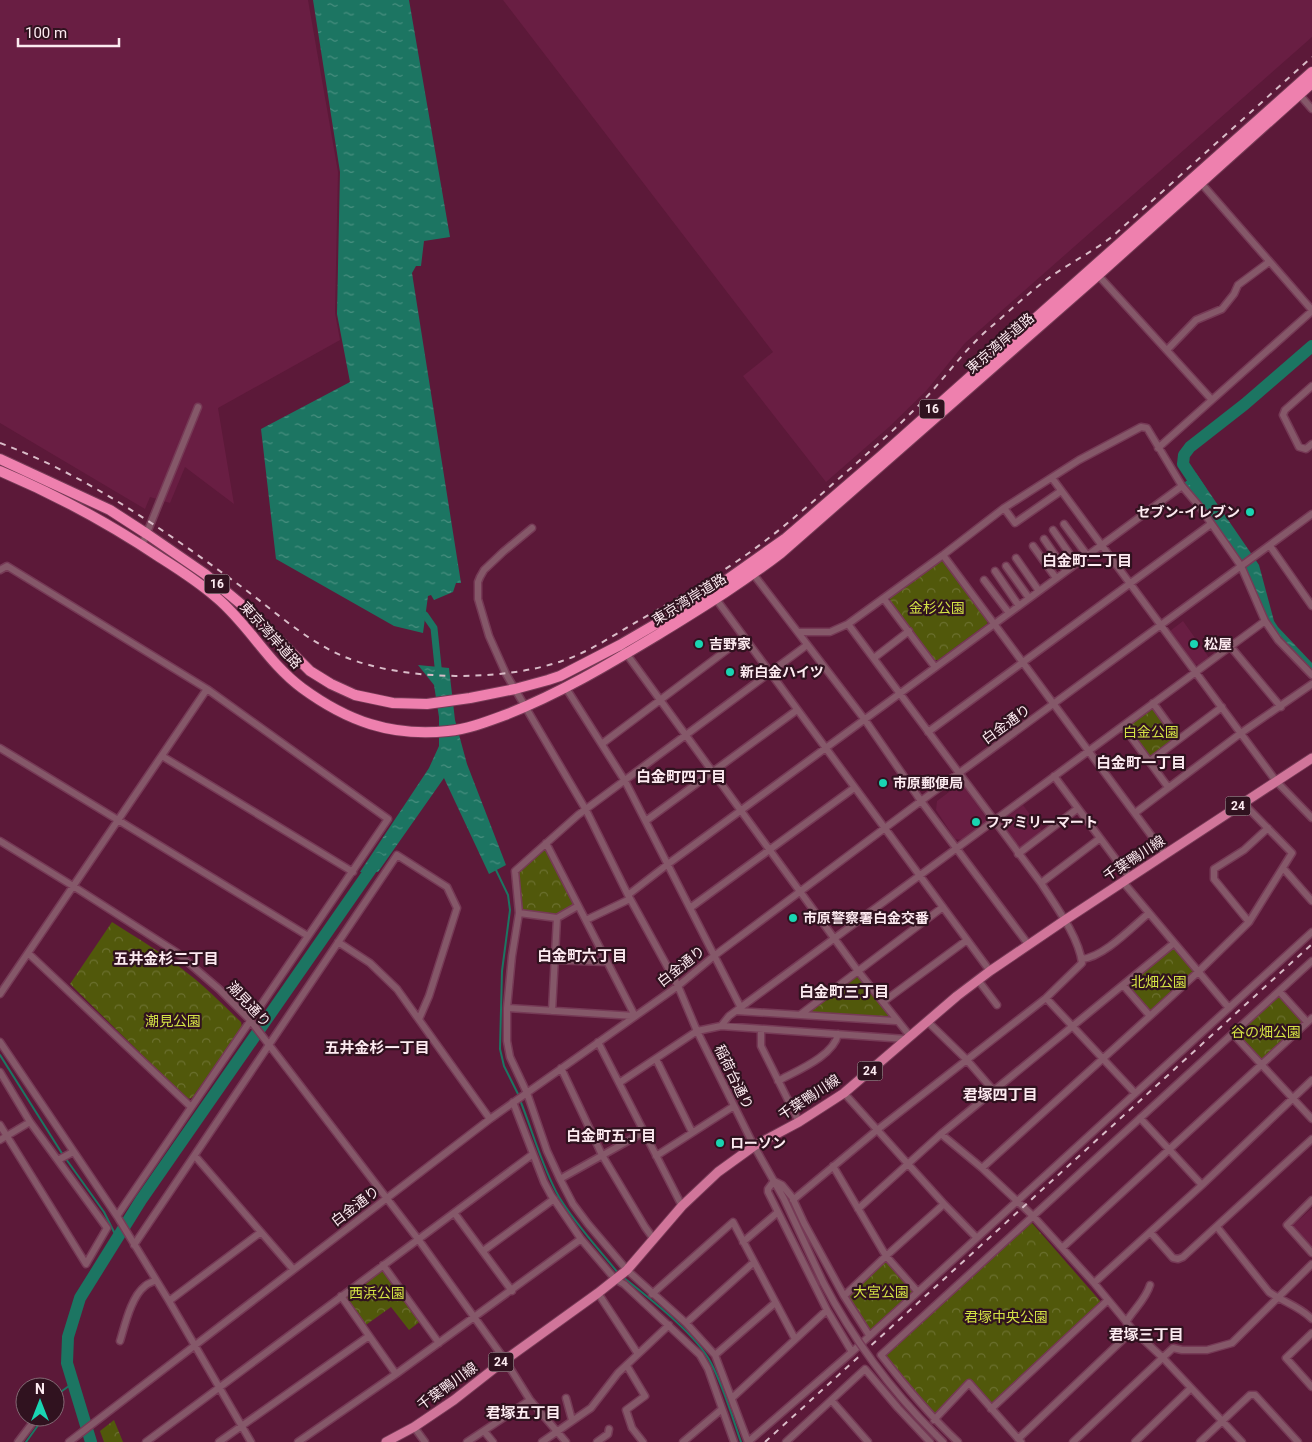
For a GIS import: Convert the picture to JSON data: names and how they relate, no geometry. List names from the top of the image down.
{
  "streets": {
    "highway": ["東京湾岸道路", "16"],
    "main road": ["24", "千葉鴨川線"],
    "street": ["白金通り", "潮見通り", "稲荷台通り"]
  },
  "crossings": [
    ["東京湾岸道路", "稲荷台通り"],
    ["白金通り", "潮見通り"],
    ["白金通り", "稲荷台通り"],
    ["千葉鴨川線", "潮見通り"],
    ["千葉鴨川線", "稲荷台通り"]
  ],
  "districts": [
    "白金町二丁目",
    "白金町一丁目",
    "白金町四丁目",
    "白金町六丁目",
    "五井金杉二丁目",
    "白金町三丁目",
    "五井金杉一丁目",
    "君塚四丁目",
    "白金町五丁目",
    "君塚三丁目",
    "君塚五丁目"
  ],
  "parks": [
    "金杉公園",
    "白金公園",
    "北畑公園",
    "潮見公園",
    "谷の畑公園",
    "大宮公園",
    "西浜公園",
    "君塚中央公園"
  ],
  "places": [
    "セブン-イレブン",
    "吉野家",
    "松屋",
    "新白金ハイツ",
    "市原郵便局",
    "ファミリーマート",
    "市原警察署白金交番",
    "ローソン"
  ],
  "scale_bar": "100 m",
  "north": "top"
}
